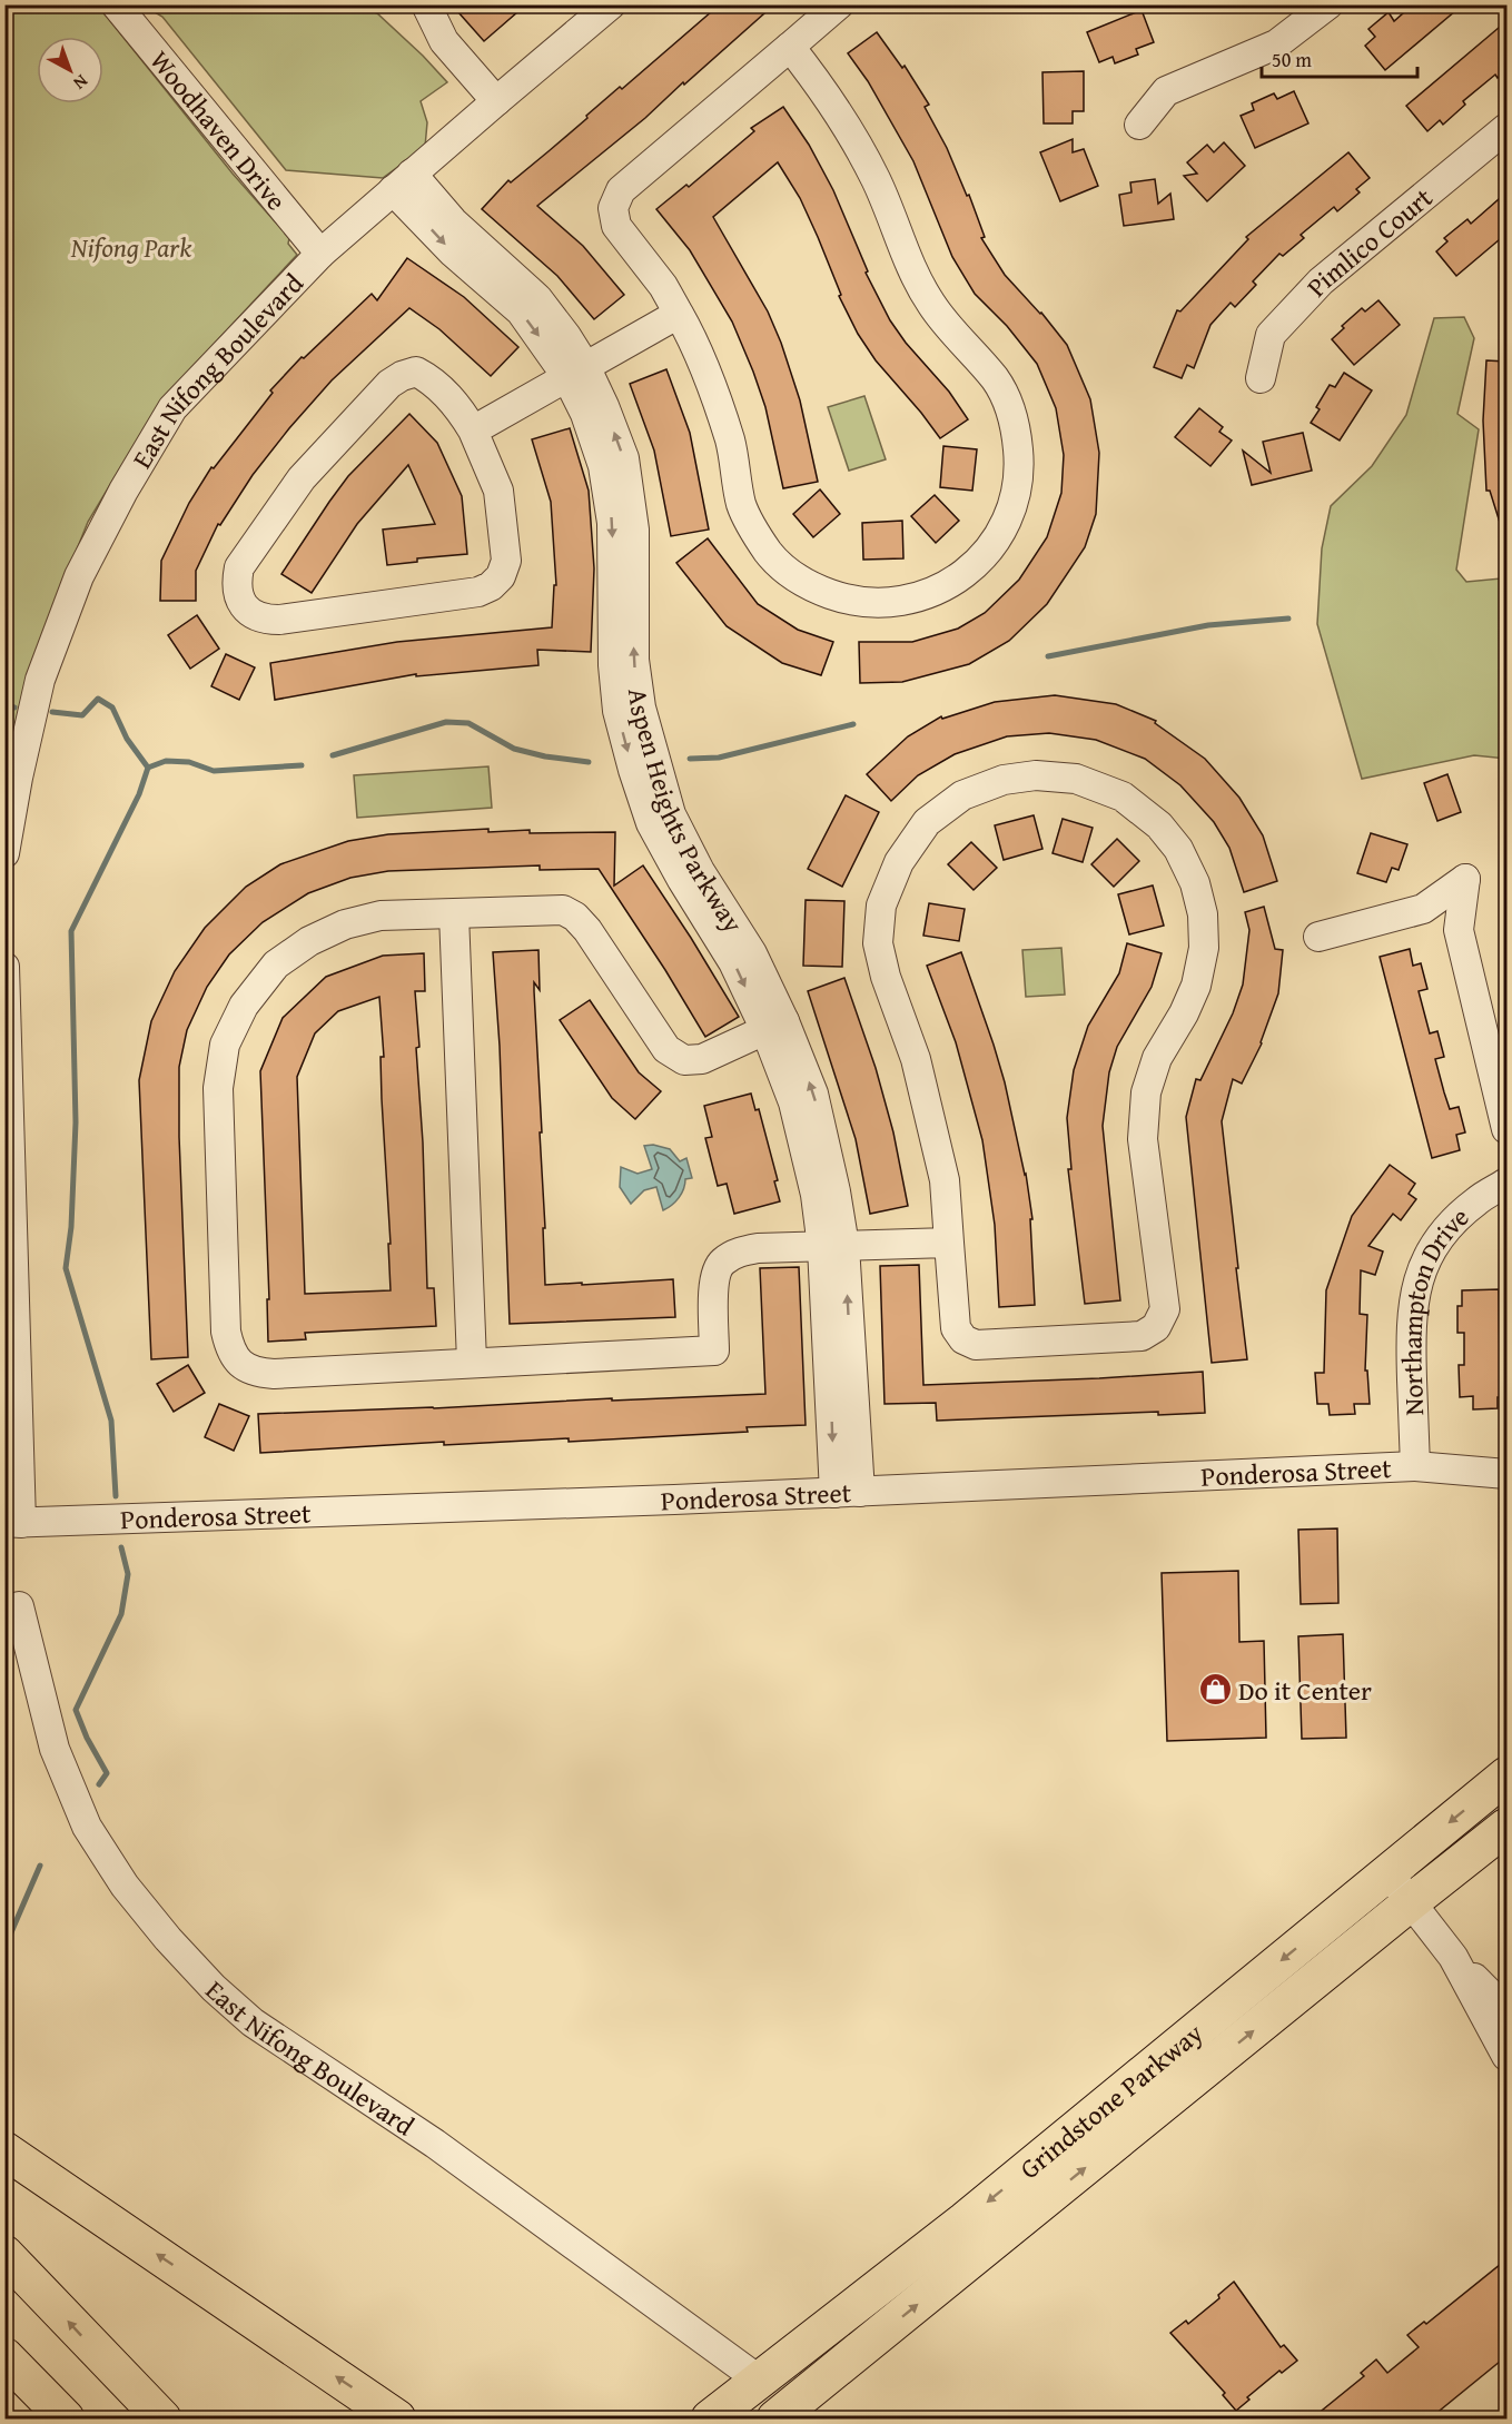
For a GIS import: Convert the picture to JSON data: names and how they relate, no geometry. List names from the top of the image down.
{
  "streets": {
    "main road": ["Grindstone Parkway"],
    "street": [
      "Woodhaven Drive",
      "Pimlico Court",
      "East Nifong Boulevard",
      "Aspen Heights Parkway",
      "Northampton Drive",
      "Ponderosa Street"
    ]
  },
  "crossings": [
    ["Woodhaven Drive", "East Nifong Boulevard"],
    ["East Nifong Boulevard", "Aspen Heights Parkway"],
    ["East Nifong Boulevard", "Grindstone Parkway"],
    ["Aspen Heights Parkway", "Ponderosa Street"],
    ["Northampton Drive", "Ponderosa Street"]
  ],
  "parks": ["Nifong Park"],
  "places": {
    "shop": ["Do it Center"]
  },
  "scale_bar": "50 m",
  "north": "bottom right"
}
